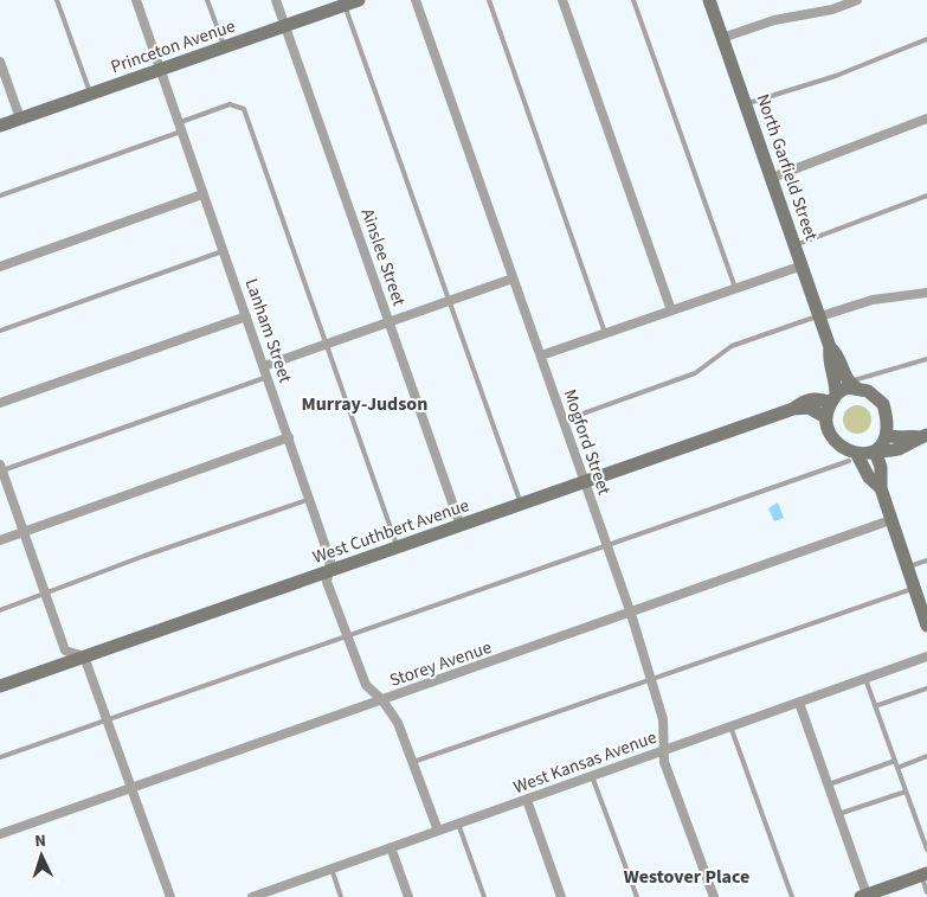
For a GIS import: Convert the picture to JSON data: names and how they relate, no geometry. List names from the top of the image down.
{
  "streets": {
    "street": [
      "Princeton Avenue",
      "North Garfield Street",
      "Ainslee Street",
      "Lanham Street",
      "Mogford Street",
      "West Cuthbert Avenue",
      "Storey Avenue",
      "West Kansas Avenue"
    ]
  },
  "crossings": [
    ["Princeton Avenue", "Ainslee Street"],
    ["Princeton Avenue", "Lanham Street"],
    ["Ainslee Street", "West Cuthbert Avenue"],
    ["Lanham Street", "West Cuthbert Avenue"],
    ["Lanham Street", "Storey Avenue"],
    ["Lanham Street", "West Kansas Avenue"],
    ["Mogford Street", "West Cuthbert Avenue"],
    ["Mogford Street", "Storey Avenue"],
    ["Mogford Street", "West Kansas Avenue"]
  ],
  "districts": ["Murray-Judson", "Westover Place"],
  "north": "top"
}
